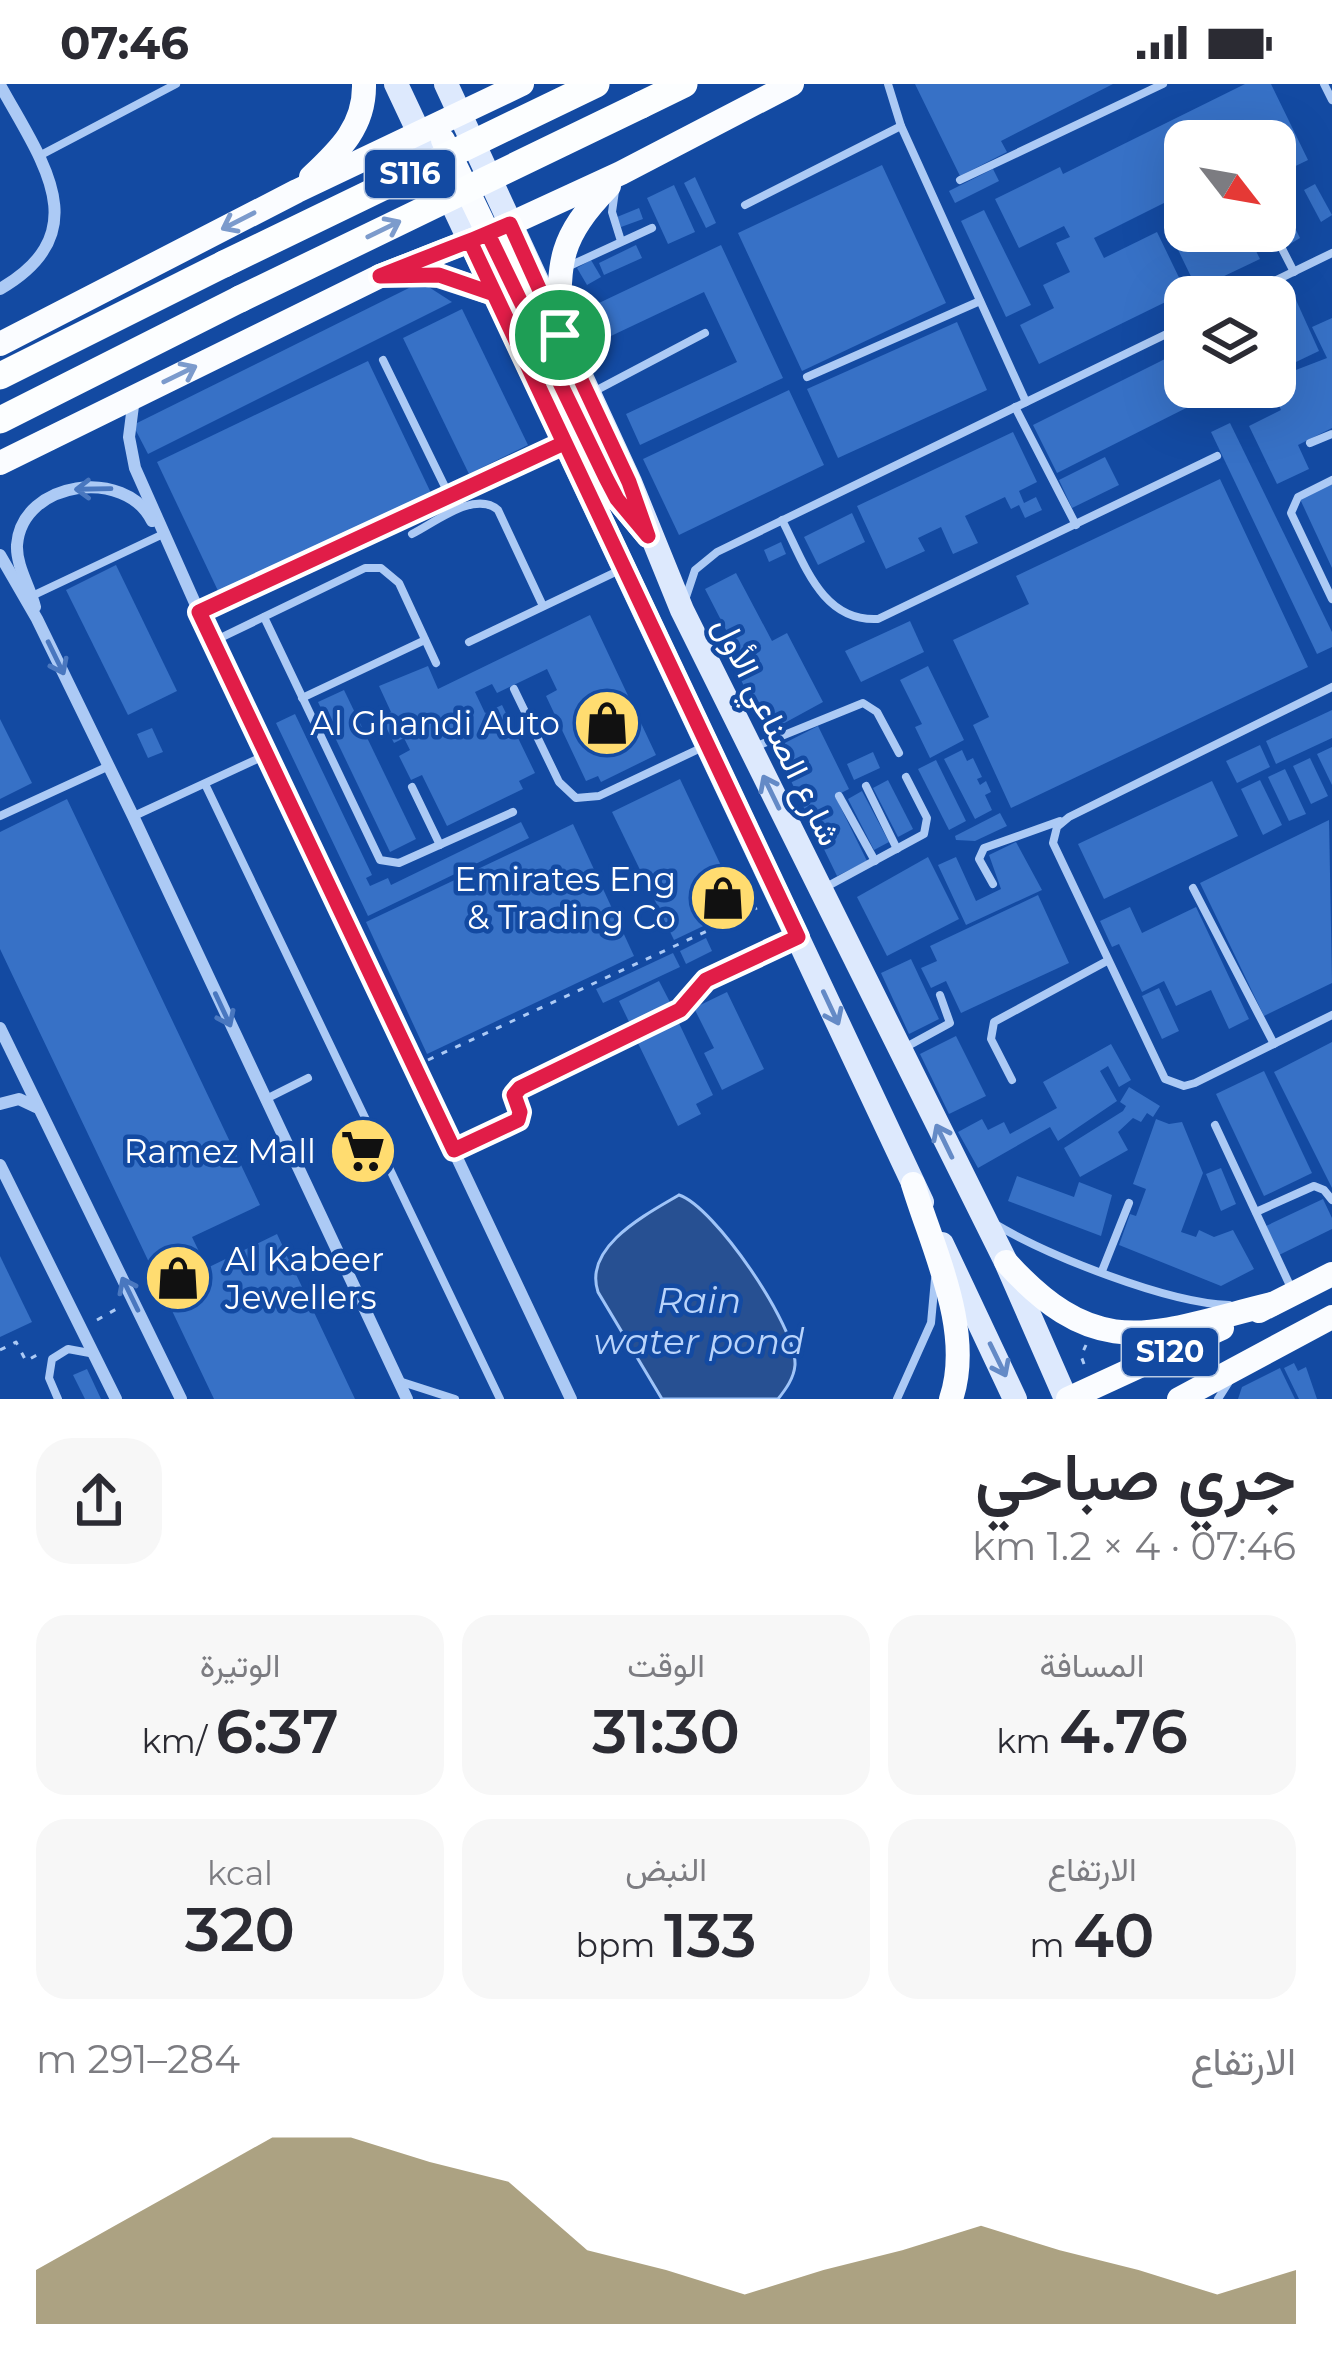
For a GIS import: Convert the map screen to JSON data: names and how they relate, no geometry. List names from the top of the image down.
{
  "streets": {
    "highway": ["S116"],
    "main road": ["شارع الصناعي الأول", "S120"]
  },
  "crossings": [
    ["شارع الصناعي الأول", "S120"]
  ],
  "water": ["Rain water pond"],
  "places": {
    "shop": ["Al Ghandi Auto", "Emirates Eng & Trading Co", "Al Kabeer Jewellers"],
    "supermarket": ["Ramez Mall"]
  },
  "north": "bottom right",
  "page": {
    "status": "07:46",
    "heading": ["جري صباحي", "07:46 · 4 × 1.2 km"],
    "stats": [
      ["المسافة", "4.76 km"],
      ["الوقت", "31:30"],
      ["الوتيرة", "6:37 /km"],
      ["الارتفاع", "40 m"],
      ["النبض", "133 bpm"],
      ["kcal", "320"]
    ],
    "chart": ["الارتفاع", "284–291 m"]
  }
}
